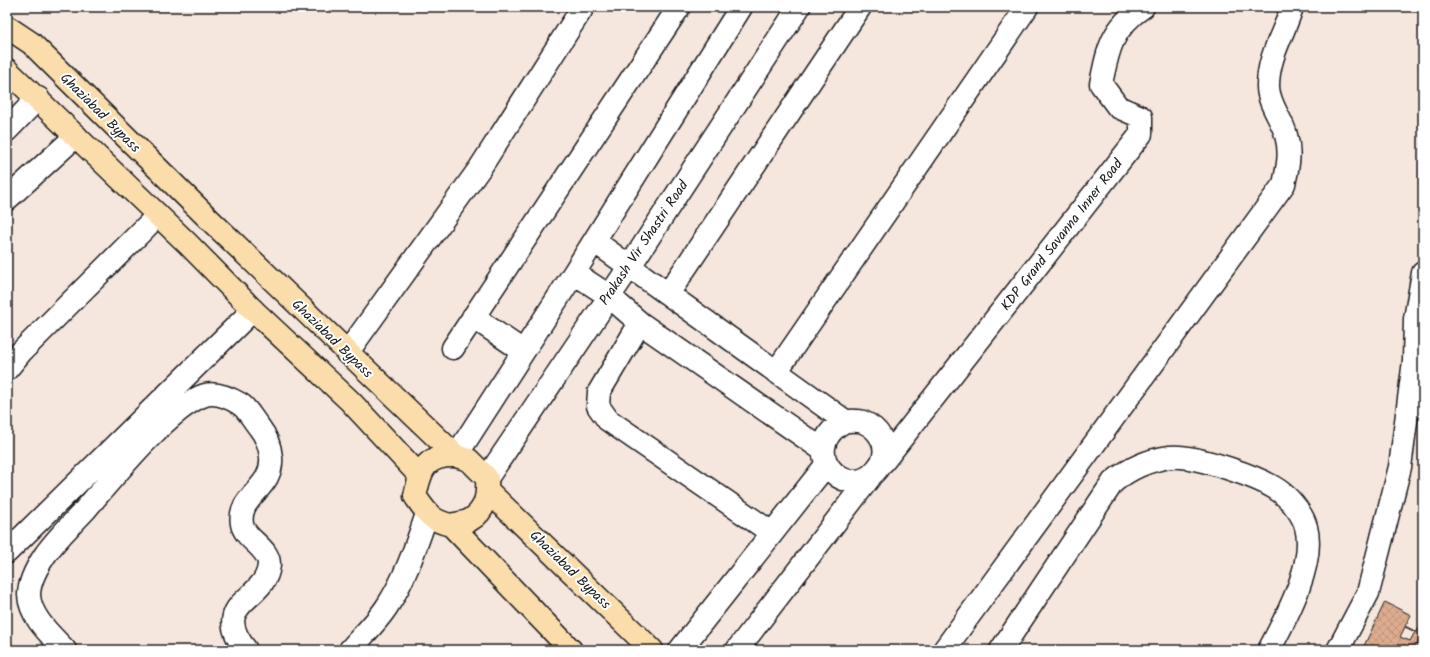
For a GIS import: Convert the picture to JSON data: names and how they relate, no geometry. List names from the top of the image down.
{
  "streets": {
    "highway": ["Ghaziabad Bypass"],
    "street": ["KDP Grand Savanna Inner Road", "Prakash Vir Shastri Road"]
  },
  "crossings": [
    ["Ghaziabad Bypass", "Prakash Vir Shastri Road"]
  ]
}
